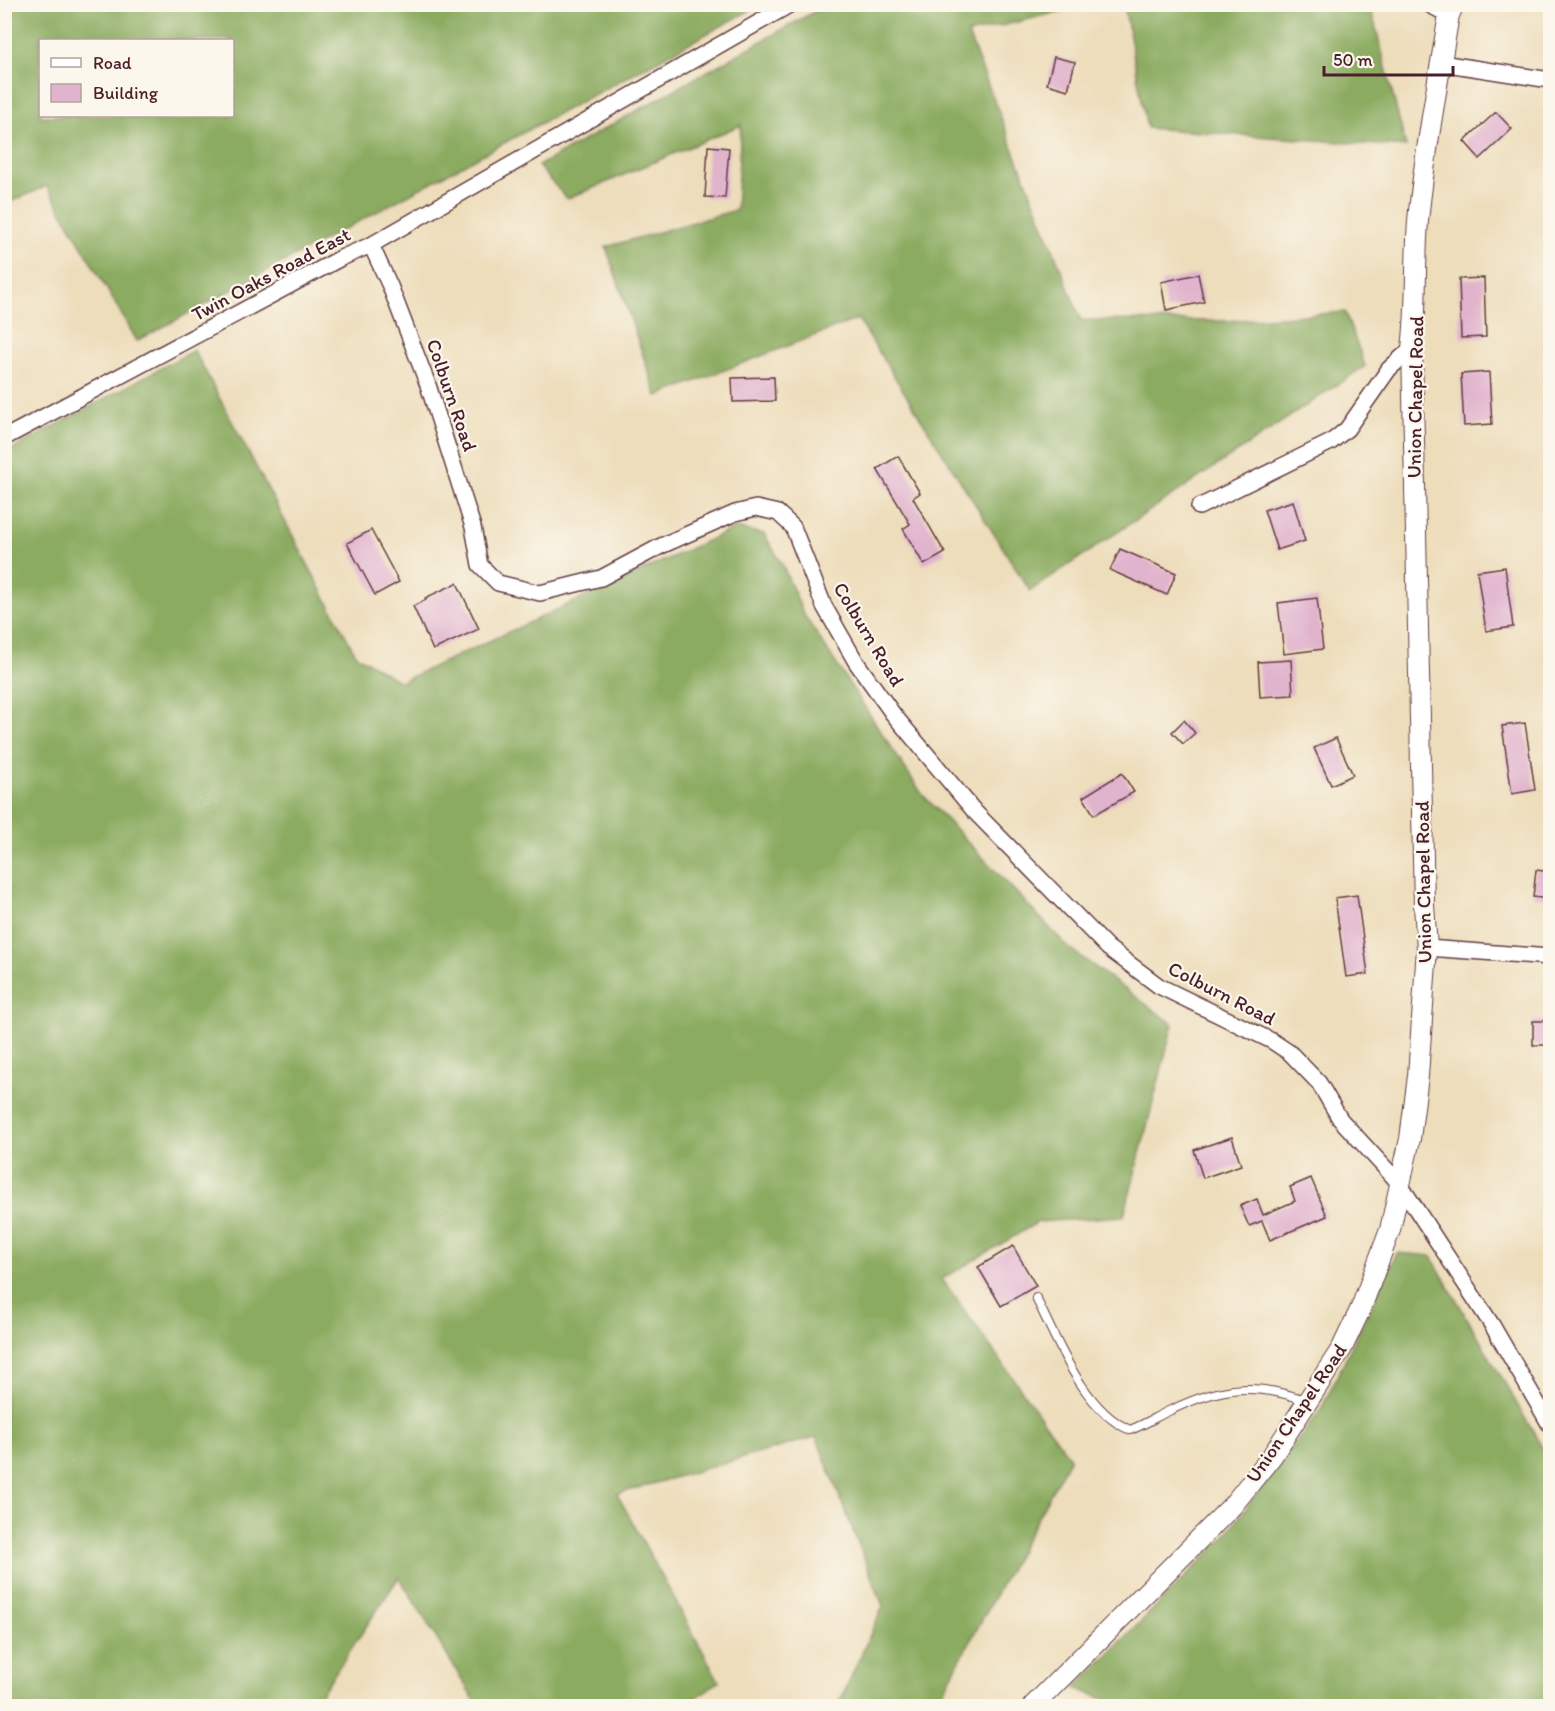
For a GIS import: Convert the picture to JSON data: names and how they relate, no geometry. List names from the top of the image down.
{
  "streets": {
    "street": ["Twin Oaks Road East", "Colburn Road", "Union Chapel Road"]
  },
  "crossings": [
    ["Twin Oaks Road East", "Colburn Road"],
    ["Colburn Road", "Union Chapel Road"]
  ],
  "legend": ["Road", "Building"],
  "scale_bar": "50 m"
}
